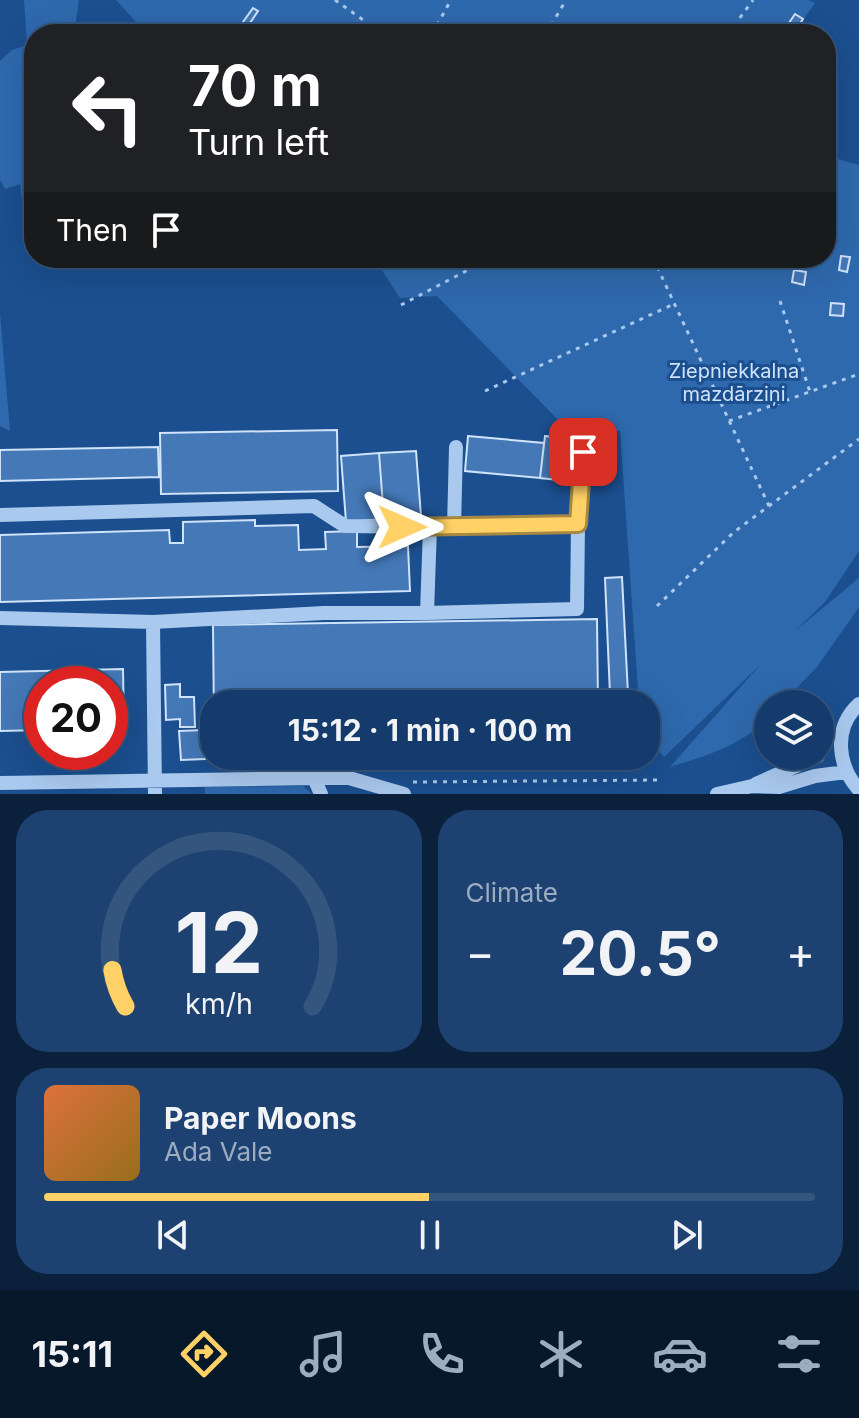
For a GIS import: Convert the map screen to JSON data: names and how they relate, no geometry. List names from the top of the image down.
{
  "parks": ["Ziepniekkalna mazdārziņi"],
  "page": {
    "turn": ["70 m", "Turn left"],
    "then": "Then",
    "limit": "20",
    "trip": "15:12 · 1 min · 100 m",
    "tile": "Climate",
    "heat": ["−", "20.5°", "+"],
    "song": ["Paper Moons", "Ada Vale"],
    "tabs": "15:11",
    "gauge": ["12", "km/h"]
  }
}
